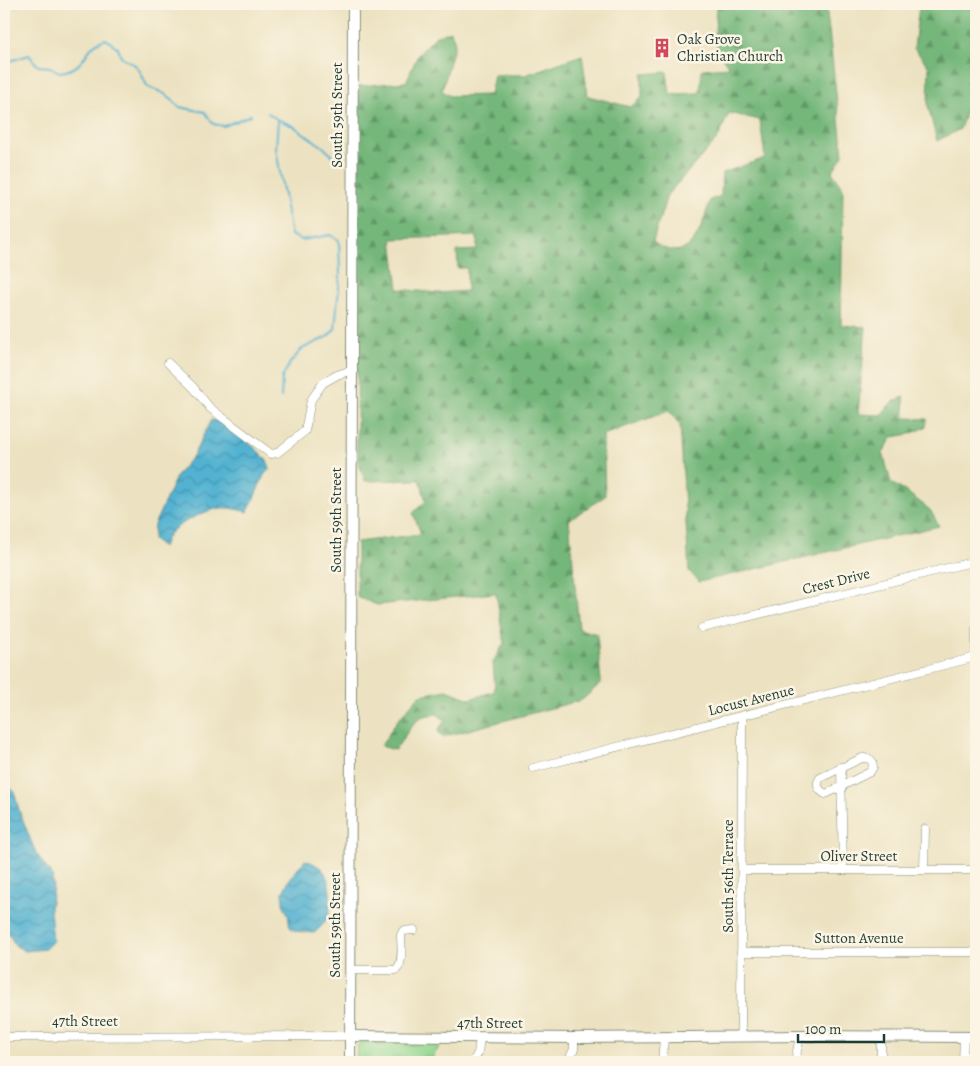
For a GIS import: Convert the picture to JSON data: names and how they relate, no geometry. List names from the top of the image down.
{
  "streets": {
    "main road": ["South 59th Street", "47th Street"],
    "street": [
      "Crest Drive",
      "Locust Avenue",
      "Oliver Street",
      "South 56th Terrace",
      "Sutton Avenue"
    ]
  },
  "crossings": [
    ["South 59th Street", "47th Street"],
    ["Locust Avenue", "South 56th Terrace"],
    ["Oliver Street", "South 56th Terrace"],
    ["South 56th Terrace", "Sutton Avenue"],
    ["South 56th Terrace", "47th Street"]
  ],
  "places": {
    "building": ["Oak Grove Christian Church"]
  },
  "scale_bar": "100 m"
}
